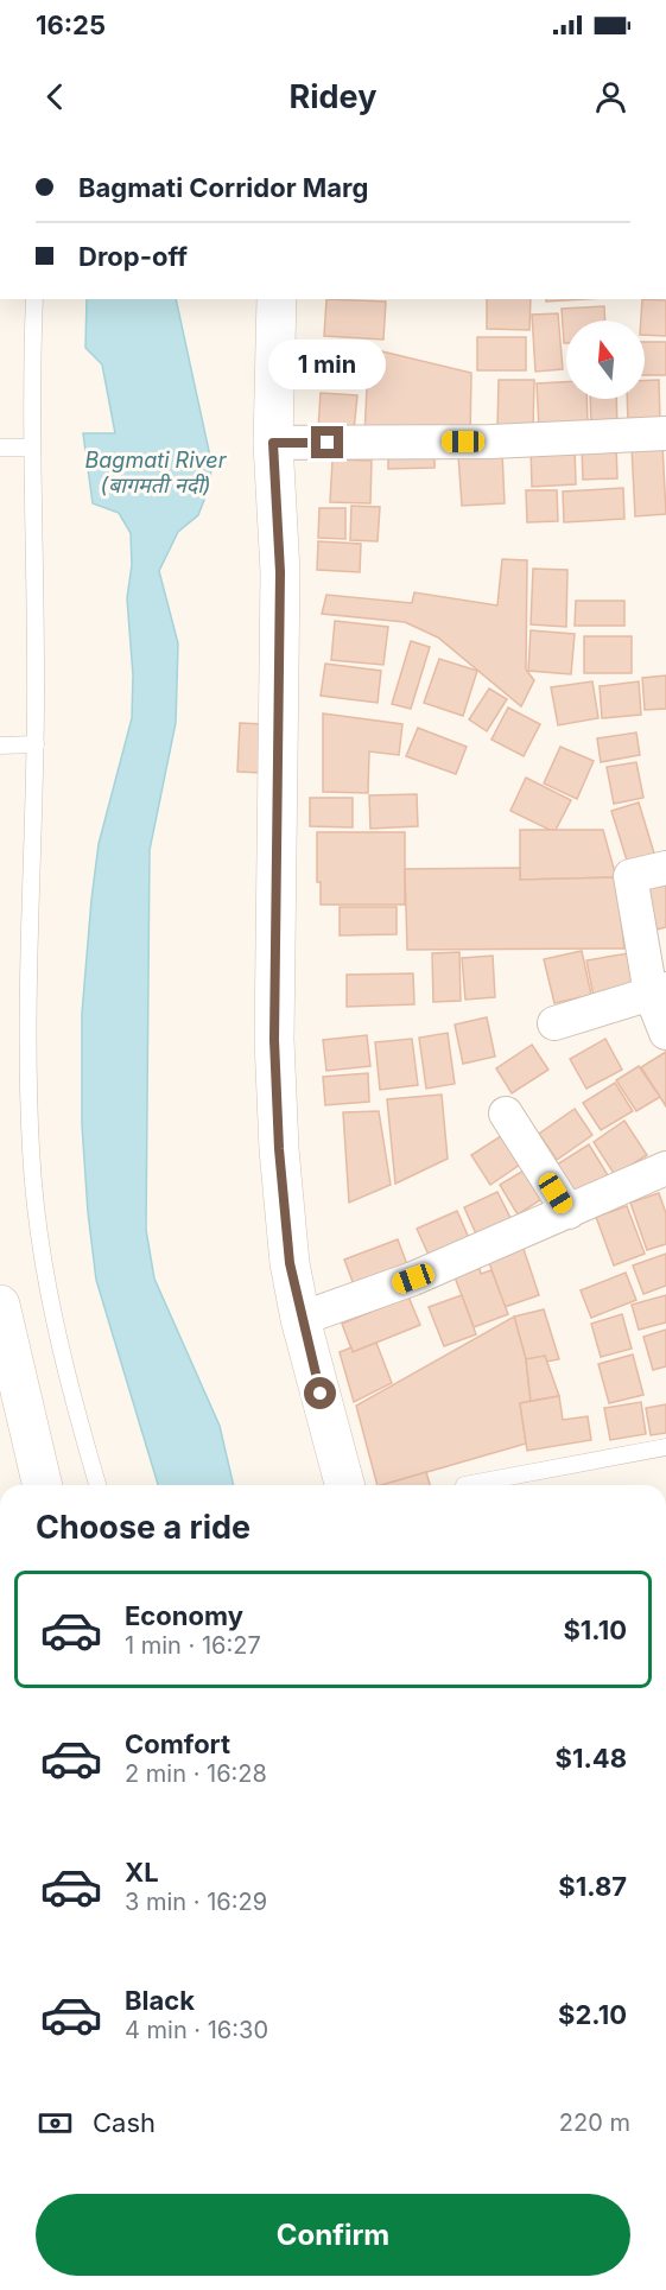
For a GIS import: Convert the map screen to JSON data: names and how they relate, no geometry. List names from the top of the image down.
{
  "water": ["Bagmati River (बागमती नदी)"],
  "north": "top",
  "page": {
    "status": "16:25",
    "header": "Ridey",
    "banner": ["Bagmati Corridor Marg", "Drop-off"],
    "bubble": "1 min",
    "heading": "Choose a ride",
    "list": [
      {
        "name": "Economy",
        "note": "1 min · 16:27",
        "value": "$1.10"
      },
      {
        "name": "Comfort",
        "note": "2 min · 16:28",
        "value": "$1.48"
      },
      {
        "name": "XL",
        "note": "3 min · 16:29",
        "value": "$1.87"
      },
      {
        "name": "Black",
        "note": "4 min · 16:30",
        "value": "$2.10"
      }
    ],
    "pay": ["Cash", "220 m"],
    "buttons": "Confirm"
  }
}
